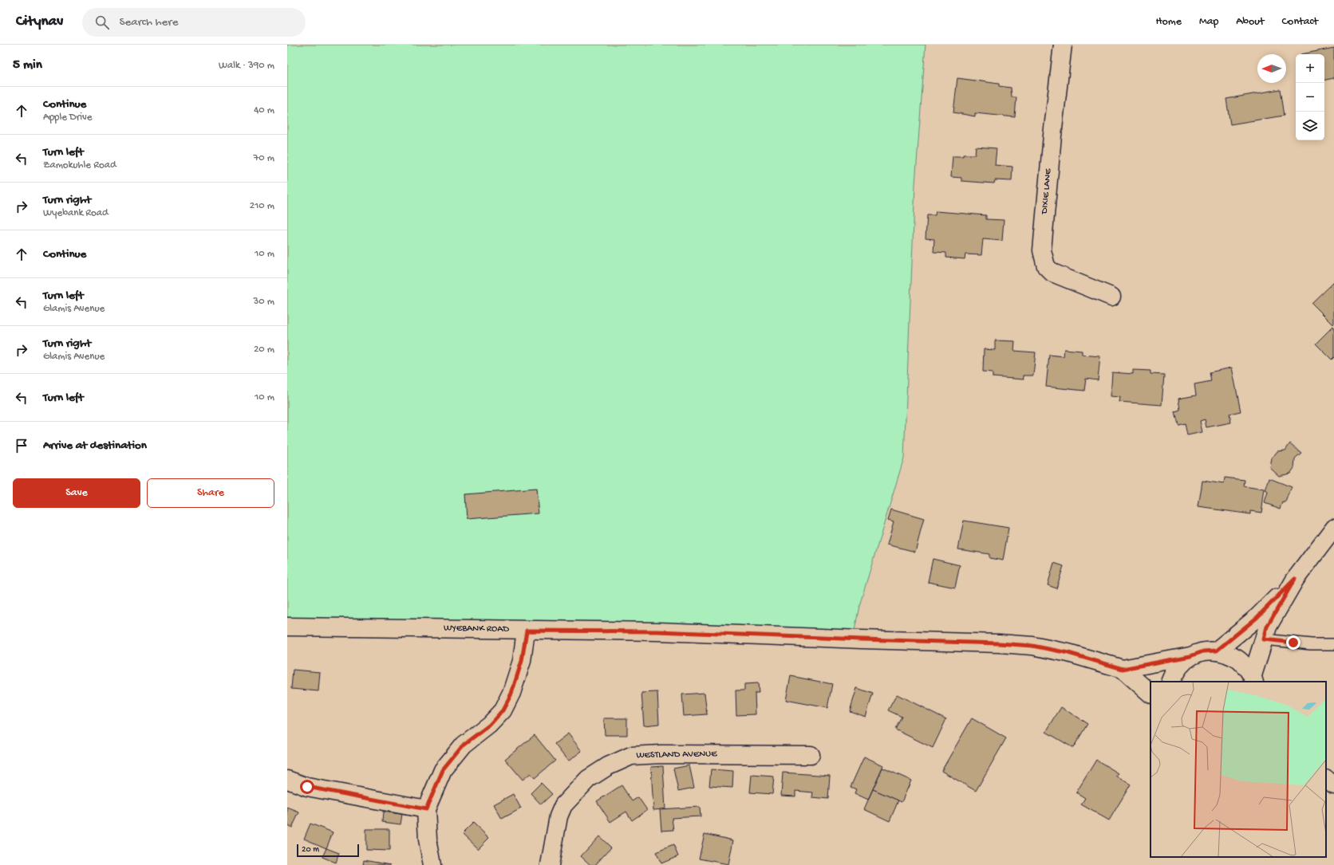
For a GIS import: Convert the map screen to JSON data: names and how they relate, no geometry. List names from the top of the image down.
{
  "streets": {
    "street": ["DIXIE LANE", "WYEBANK ROAD", "WESTLAND AVENUE"]
  },
  "scale_bar": "20 m",
  "north": "left",
  "page": {
    "header": "Citynav",
    "search": "Search here",
    "nav": [
      "Home",
      "Map",
      "About",
      "Contact"
    ],
    "heading": ["5 min", "Walk · 390 m"],
    "map_buttons": ["+", "−"],
    "list": [
      ["Continue", "Apple Drive", "40 m"],
      ["Turn left", "Zamokuhle Road", "70 m"],
      ["Turn right", "Wyebank Road", "210 m"],
      ["Continue", "10 m"],
      ["Turn left", "Glamis Avenue", "30 m"],
      ["Turn right", "Glamis Avenue", "20 m"],
      ["Turn left", "10 m"],
      "Arrive at destination"
    ],
    "buttons": ["Save", "Share"],
    "scale": "20 m"
  }
}
